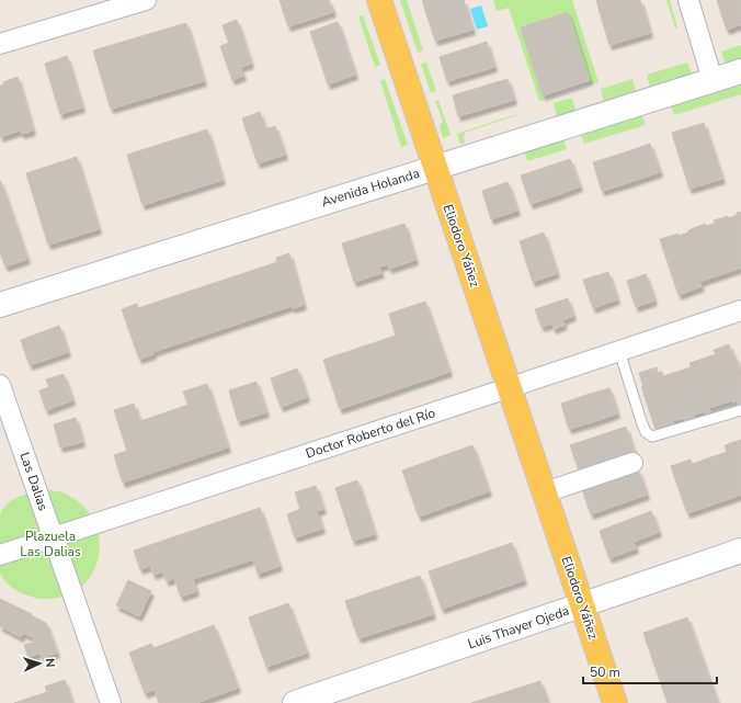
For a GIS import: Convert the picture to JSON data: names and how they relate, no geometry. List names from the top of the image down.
{
  "streets": {
    "main road": ["Eliodoro Yáñez"],
    "street": [
      "Avenida Holanda",
      "Doctor Roberto del Río",
      "Las Dalias",
      "Luis Thayer Ojeda"
    ]
  },
  "crossings": [
    ["Avenida Holanda", "Eliodoro Yáñez"],
    ["Eliodoro Yáñez", "Doctor Roberto del Río"],
    ["Eliodoro Yáñez", "Luis Thayer Ojeda"],
    ["Doctor Roberto del Río", "Las Dalias"]
  ],
  "parks": ["Plazuela Las Dalias"],
  "scale_bar": "50 m",
  "north": "right"
}
